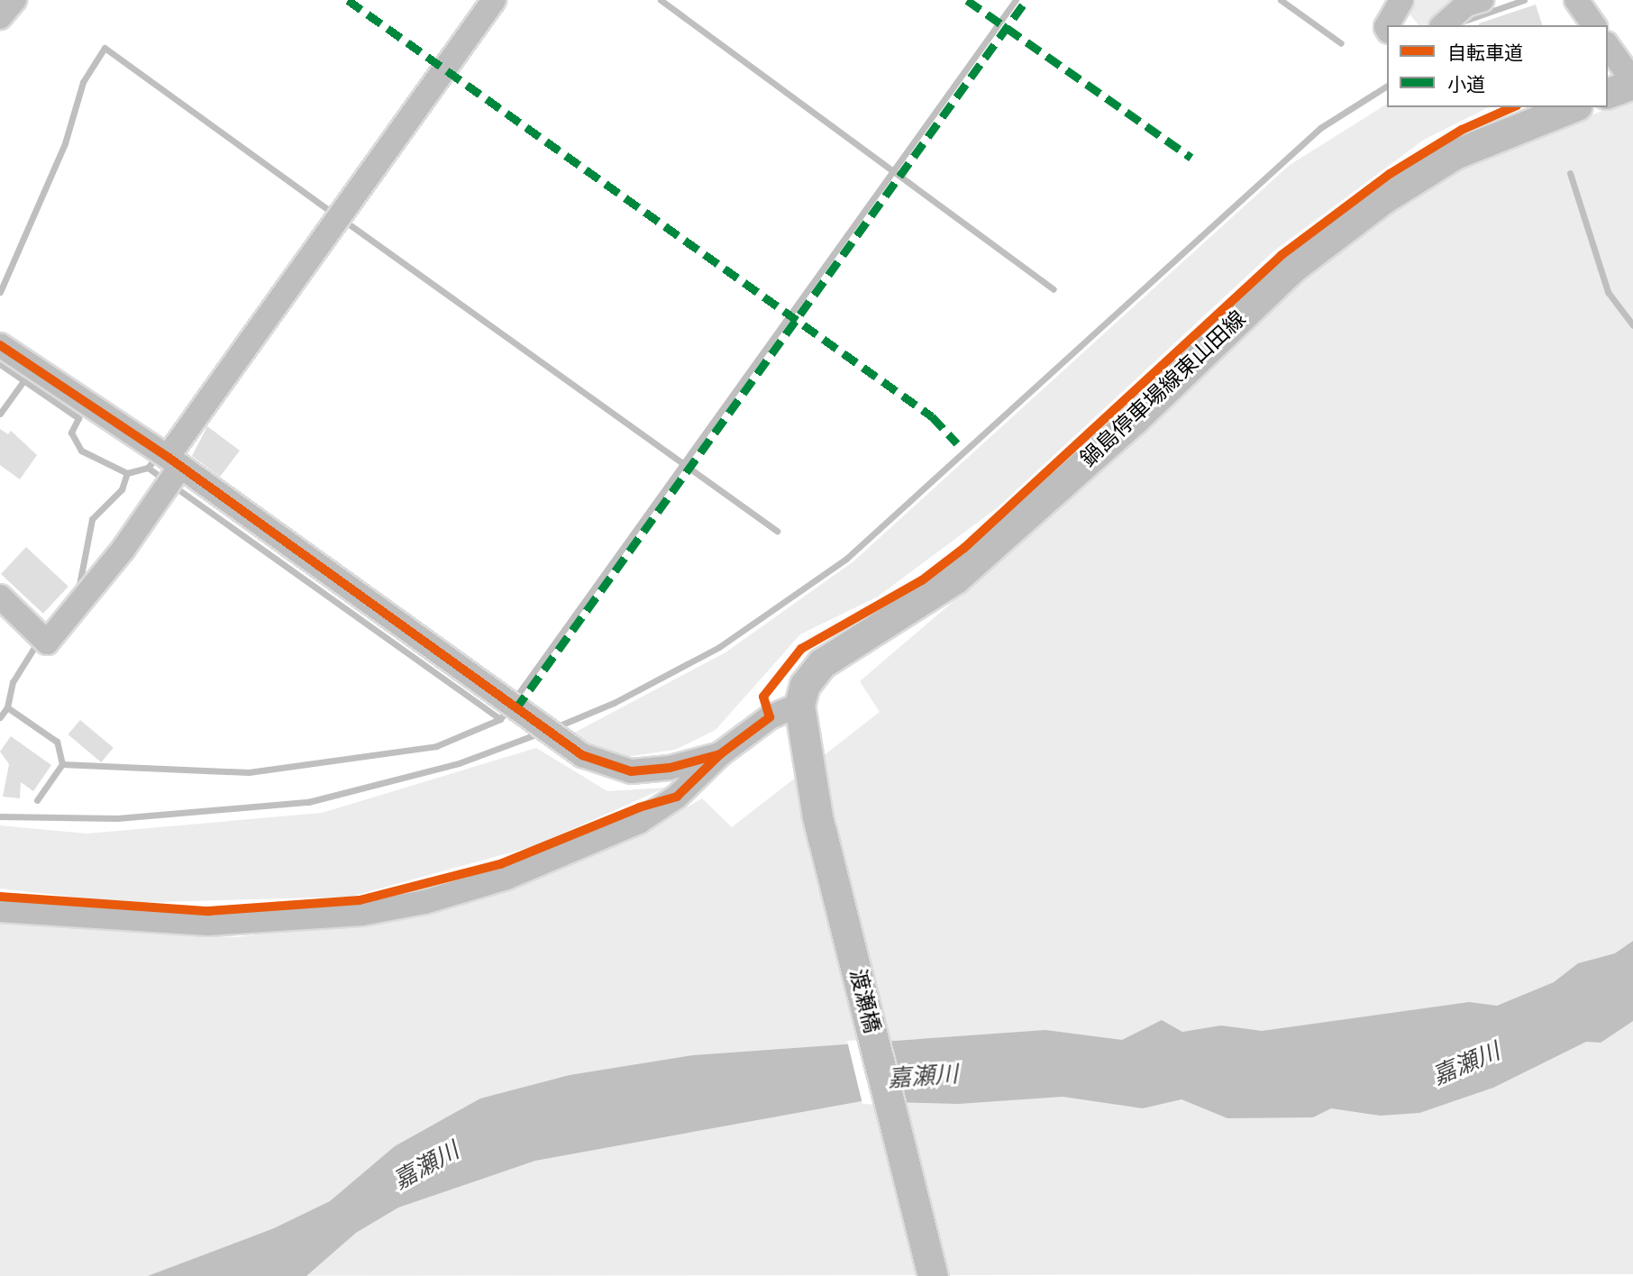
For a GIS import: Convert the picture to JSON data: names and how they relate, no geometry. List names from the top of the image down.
{
  "streets": {
    "main road": ["鍋島停車場線東山田線", "渡瀬橋"]
  },
  "crossings": [
    ["鍋島停車場線東山田線", "渡瀬橋"]
  ],
  "water": ["嘉瀬川"],
  "legend": ["自転車道", "小道"]
}
